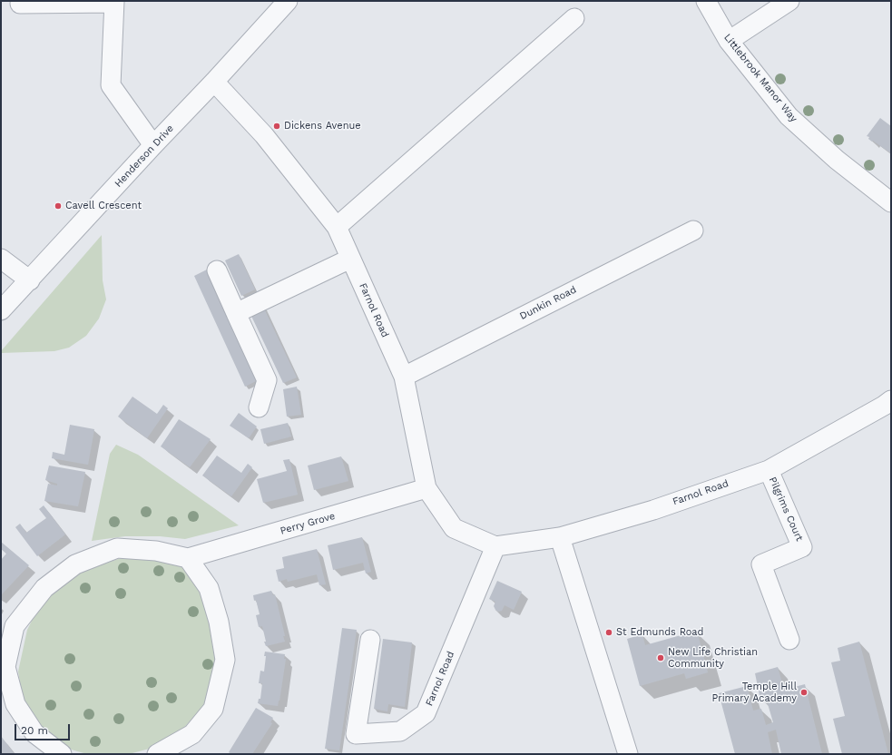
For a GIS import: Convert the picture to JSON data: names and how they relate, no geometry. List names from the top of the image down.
{
  "streets": {
    "street": [
      "Littlebrook Manor Way",
      "Henderson Drive",
      "Dunkin Road",
      "Farnol Road",
      "Pilgrims Court",
      "Perry Grove"
    ]
  },
  "crossings": [
    ["Henderson Drive", "Farnol Road"],
    ["Dunkin Road", "Farnol Road"],
    ["Farnol Road", "Pilgrims Court"],
    ["Farnol Road", "Perry Grove"]
  ],
  "places": [
    "Dickens Avenue",
    "Cavell Crescent",
    "St Edmunds Road",
    "New Life Christian Community",
    "Temple Hill Primary Academy"
  ],
  "scale_bar": "20 m"
}
